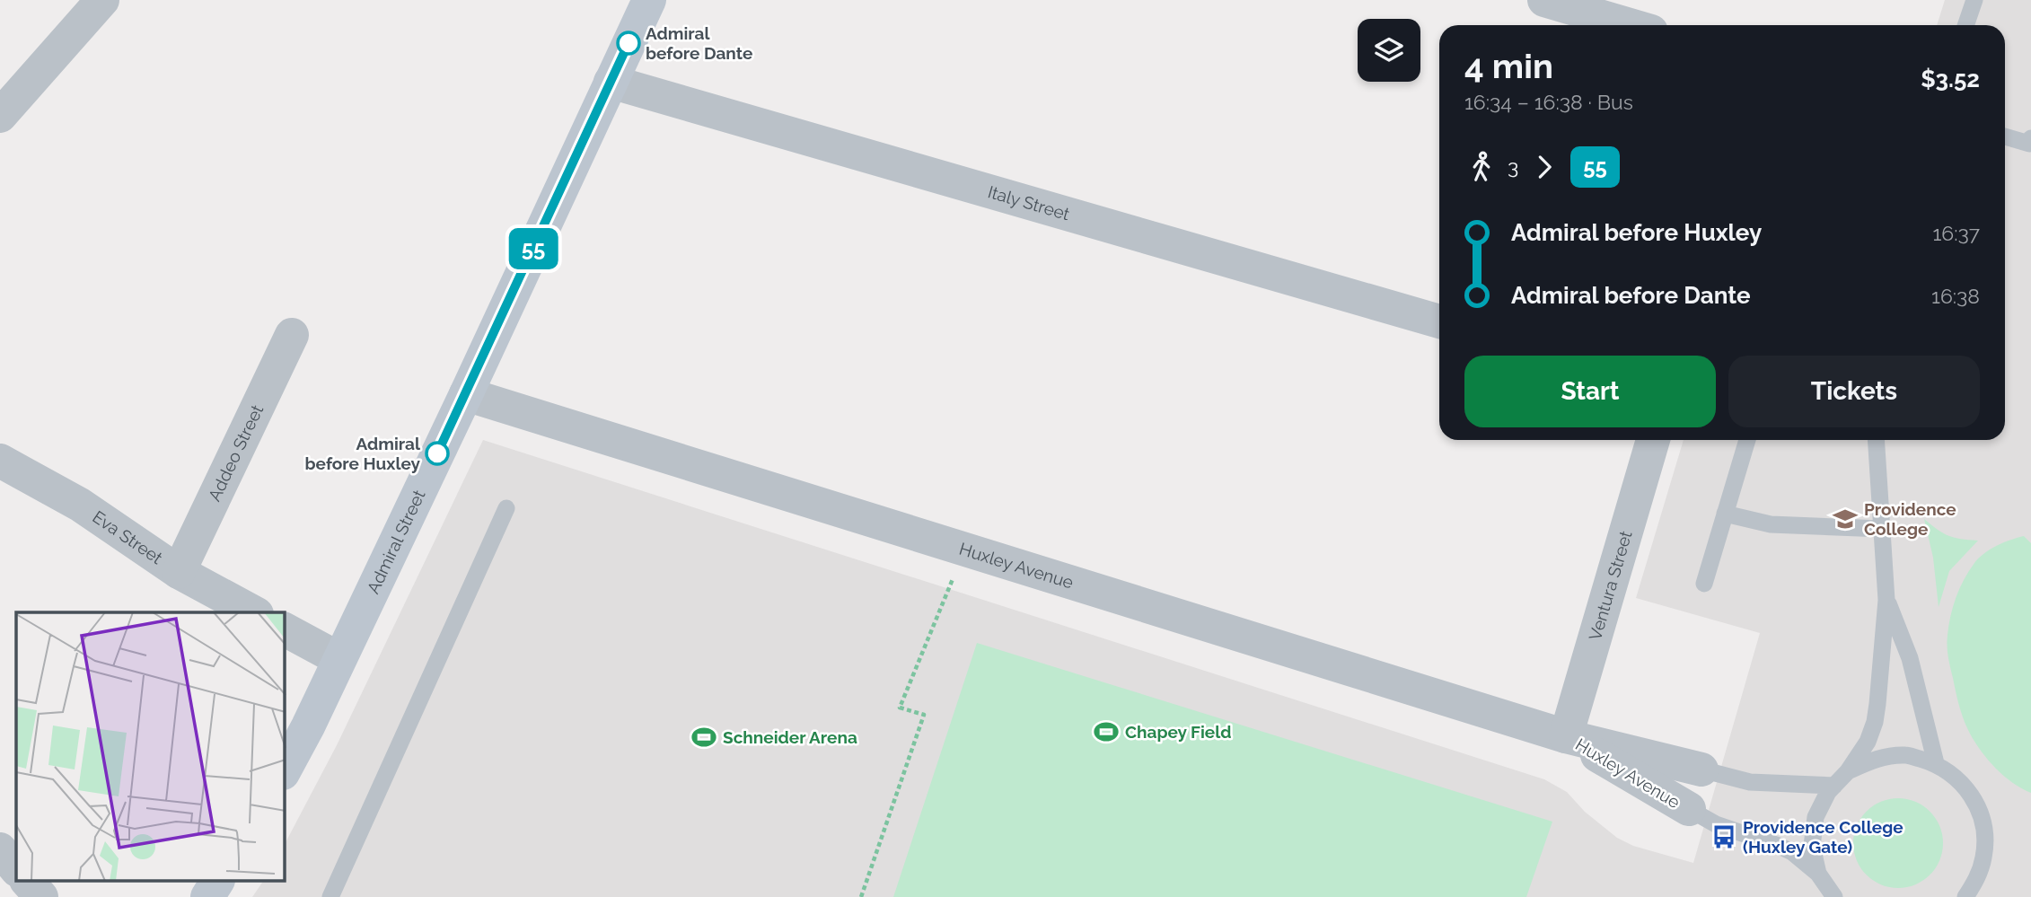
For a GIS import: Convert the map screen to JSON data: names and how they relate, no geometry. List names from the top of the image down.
{
  "streets": {
    "main road": ["Admiral Street"],
    "street": [
      "Italy Street",
      "Addeo Street",
      "Eva Street",
      "Huxley Avenue",
      "Ventura Street"
    ]
  },
  "crossings": [
    ["Italy Street", "Admiral Street"],
    ["Addeo Street", "Eva Street"],
    ["Admiral Street", "Huxley Avenue"],
    ["Huxley Avenue", "Ventura Street"]
  ],
  "places": {
    "other": ["Admiral before Dante", "Admiral before Huxley"],
    "school or university": ["Providence College"],
    "sports": ["Chapey Field", "Schneider Arena"],
    "bus stop": ["Providence College (Huxley Gate)"]
  },
  "lines": ["bus line 55"],
  "page": {
    "on_map": "55",
    "heading": ["4 min", "16:34 – 16:38 · Bus", "$3.52"],
    "legs": ["3", "55"],
    "list": [
      {
        "name": "Admiral before Huxley",
        "value": "16:37"
      },
      {
        "name": "Admiral before Dante",
        "value": "16:38"
      }
    ],
    "buttons": ["Start", "Tickets"]
  }
}
